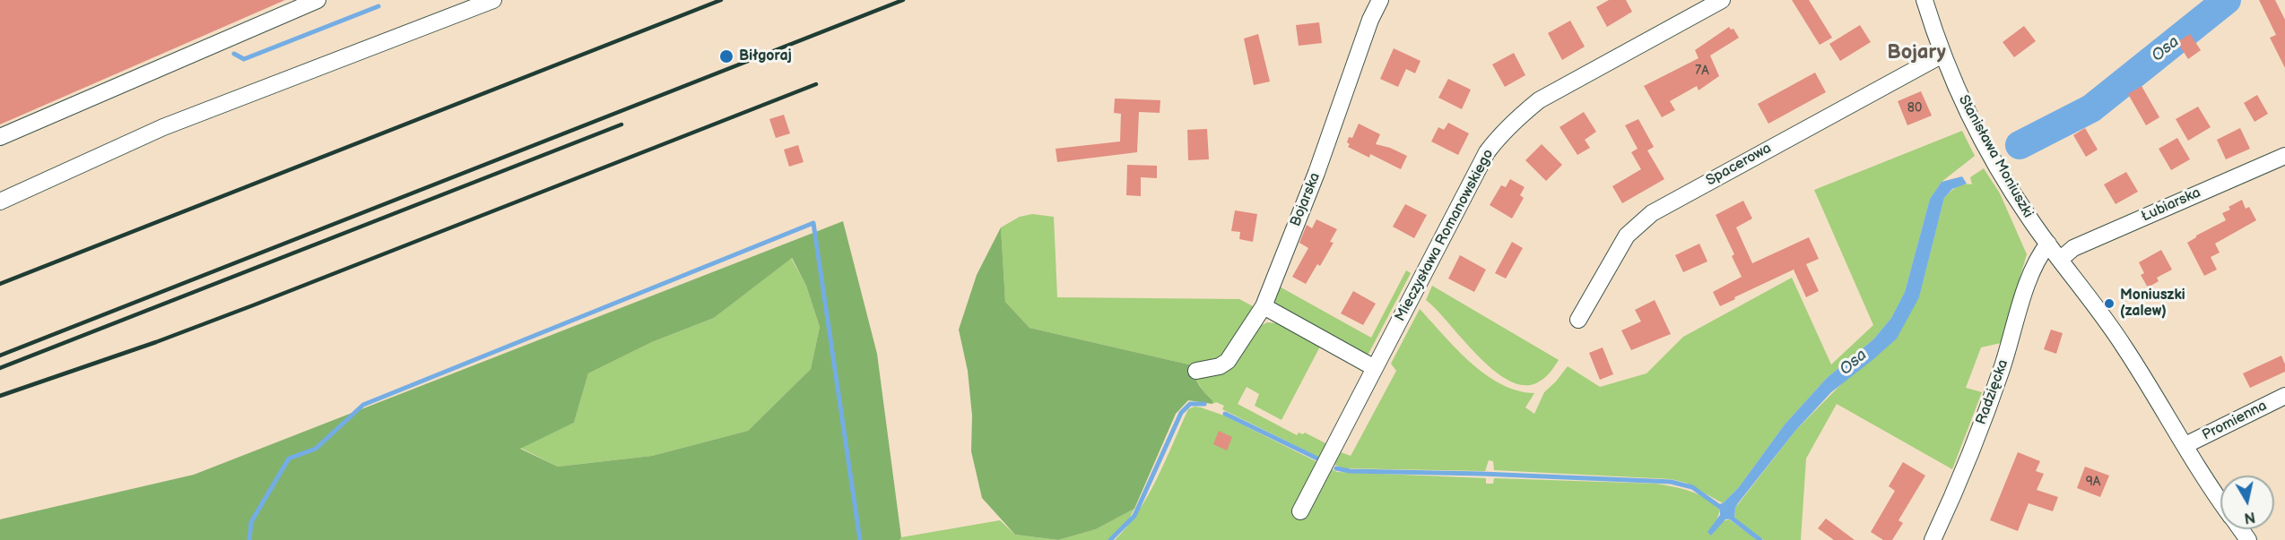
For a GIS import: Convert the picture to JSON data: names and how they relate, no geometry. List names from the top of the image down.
{
  "streets": {
    "street": [
      "Stanisława Moniuszki",
      "Spacerowa",
      "Bojarska",
      "Łubiarska",
      "Mieczysława Romanowskiego",
      "Radzięcka",
      "Promienna"
    ]
  },
  "crossings": [
    ["Stanisława Moniuszki", "Spacerowa"],
    ["Stanisława Moniuszki", "Łubiarska"],
    ["Stanisława Moniuszki", "Radzięcka"],
    ["Stanisława Moniuszki", "Promienna"]
  ],
  "districts": ["Bojary"],
  "water": ["Osa"],
  "places": ["Biłgoraj", "Moniuszki (zalew)"],
  "house_numbers": ["7A", "80", "9A"],
  "north": "bottom"
}
